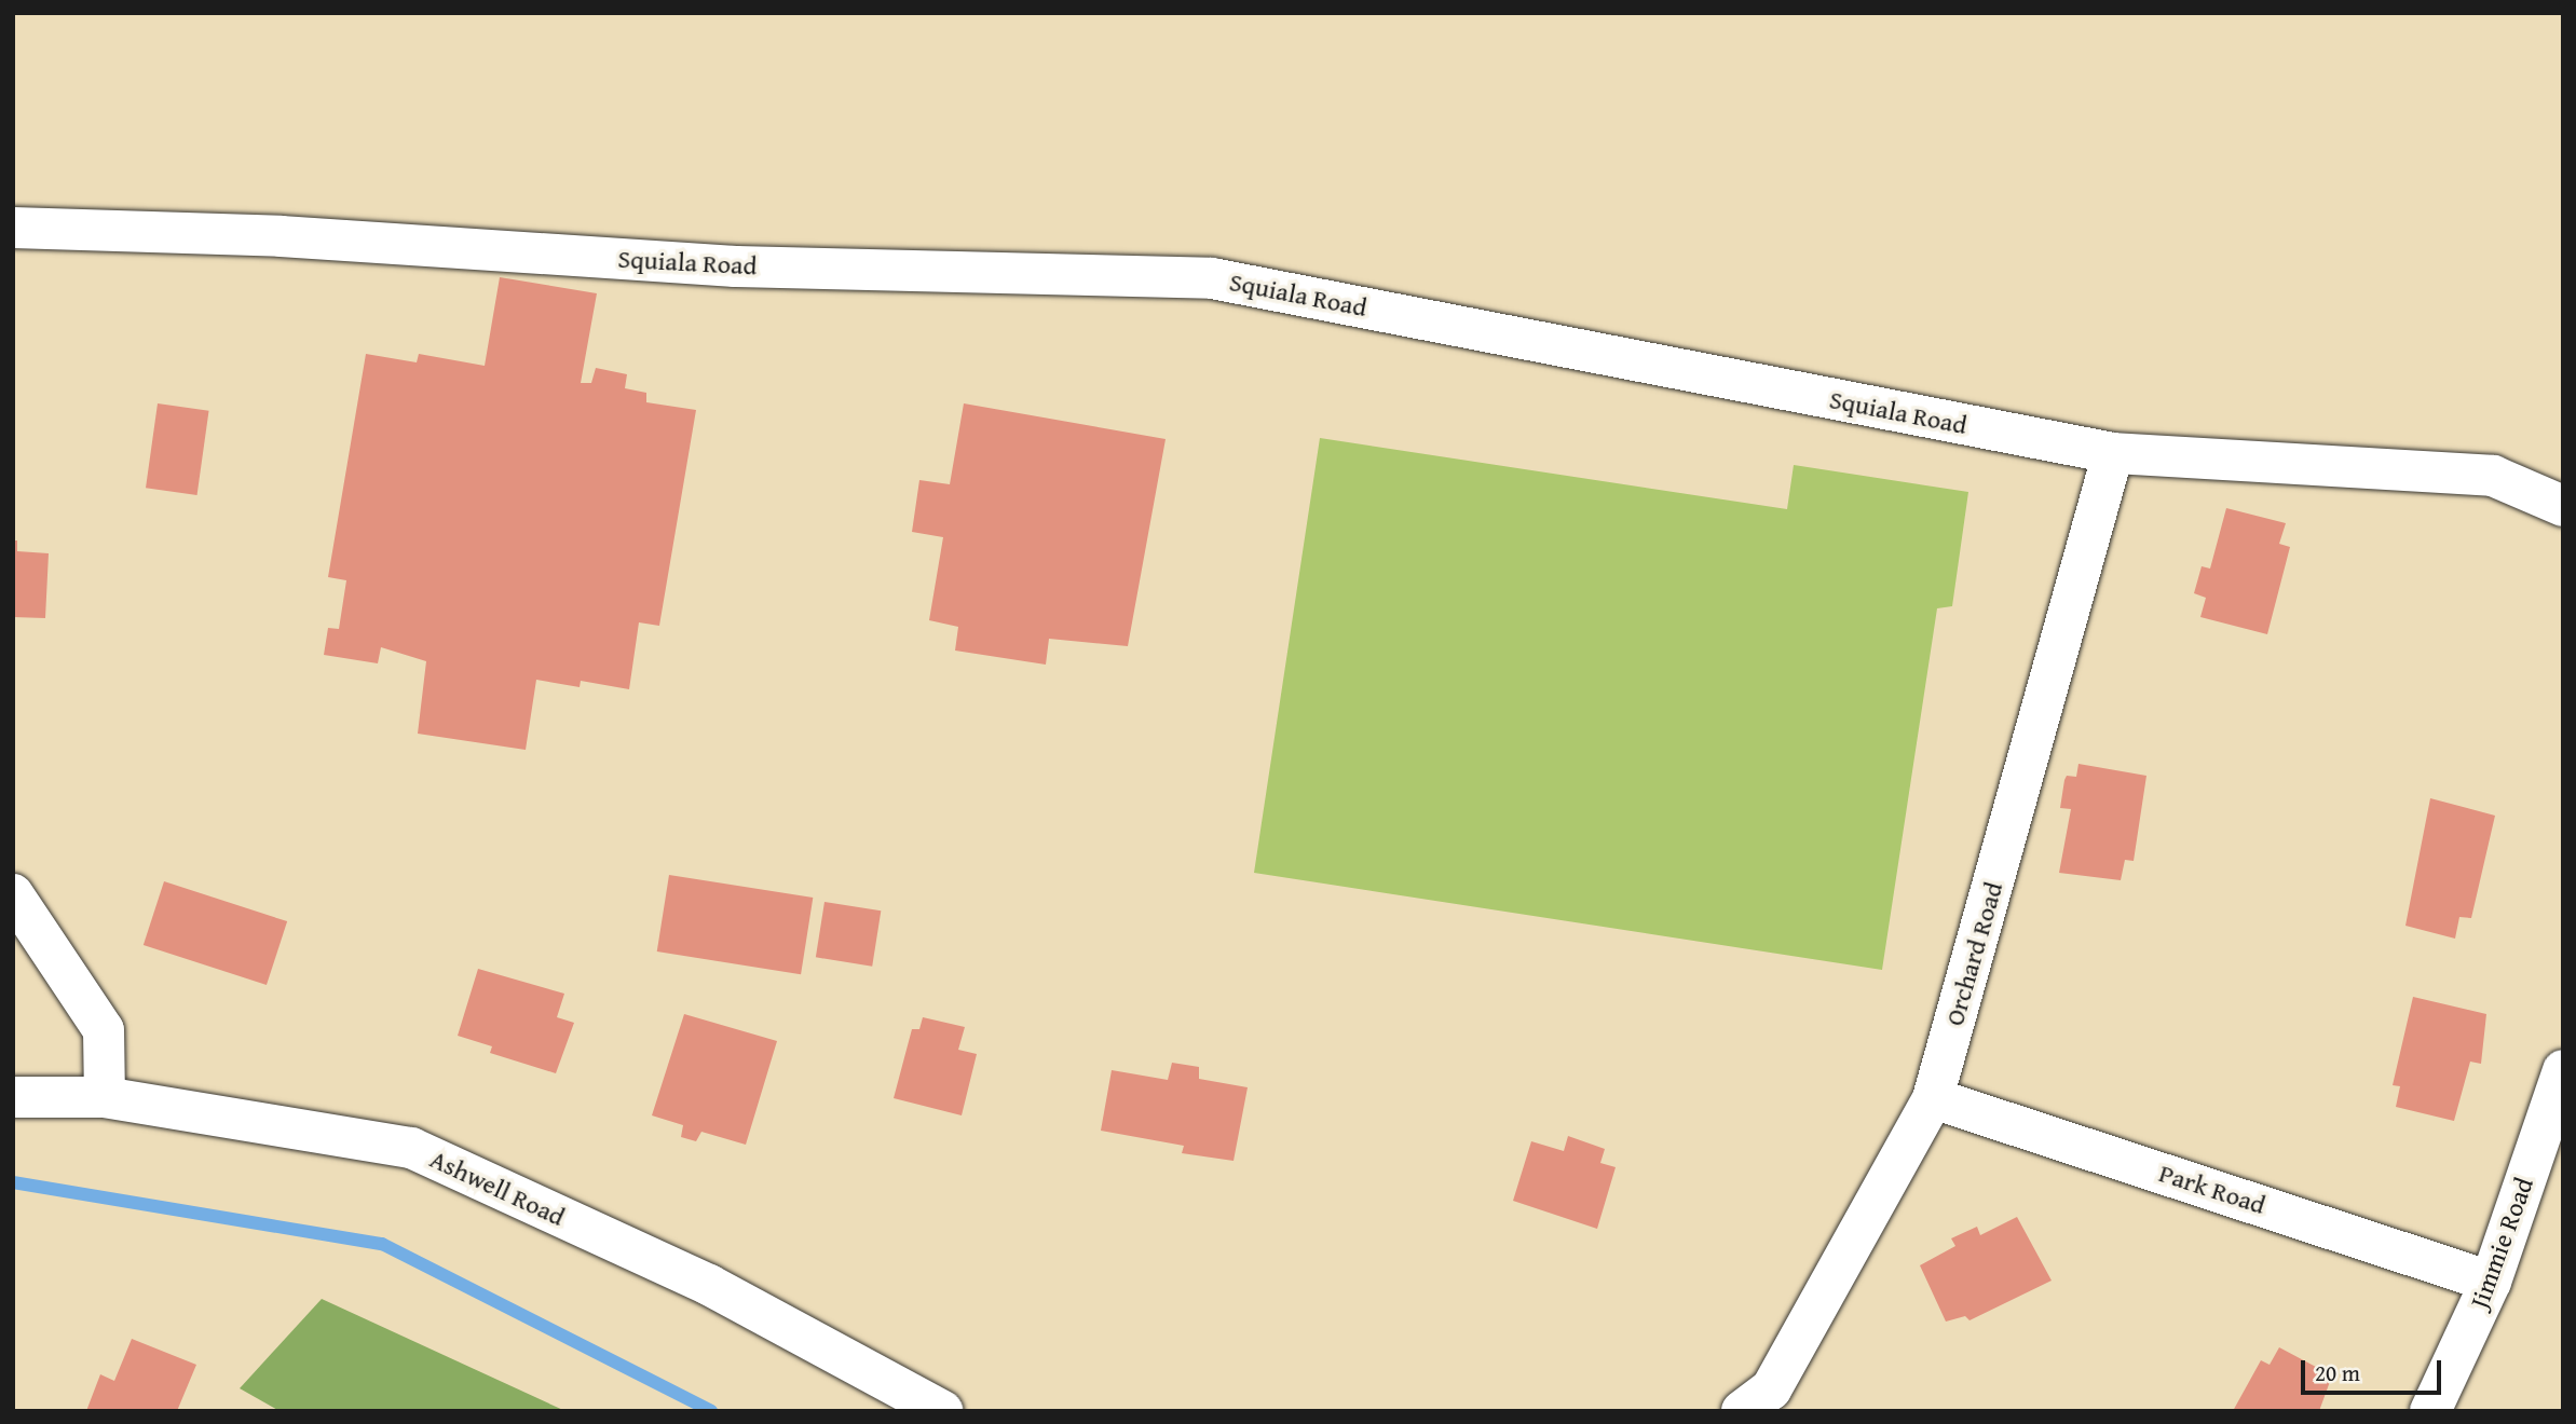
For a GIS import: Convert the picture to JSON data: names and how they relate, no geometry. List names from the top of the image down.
{
  "streets": {
    "street": [
      "Squiala Road",
      "Orchard Road",
      "Ashwell Road",
      "Park Road",
      "Jimmie Road"
    ]
  },
  "crossings": [
    ["Squiala Road", "Orchard Road"],
    ["Orchard Road", "Park Road"],
    ["Park Road", "Jimmie Road"]
  ],
  "scale_bar": "20 m"
}
